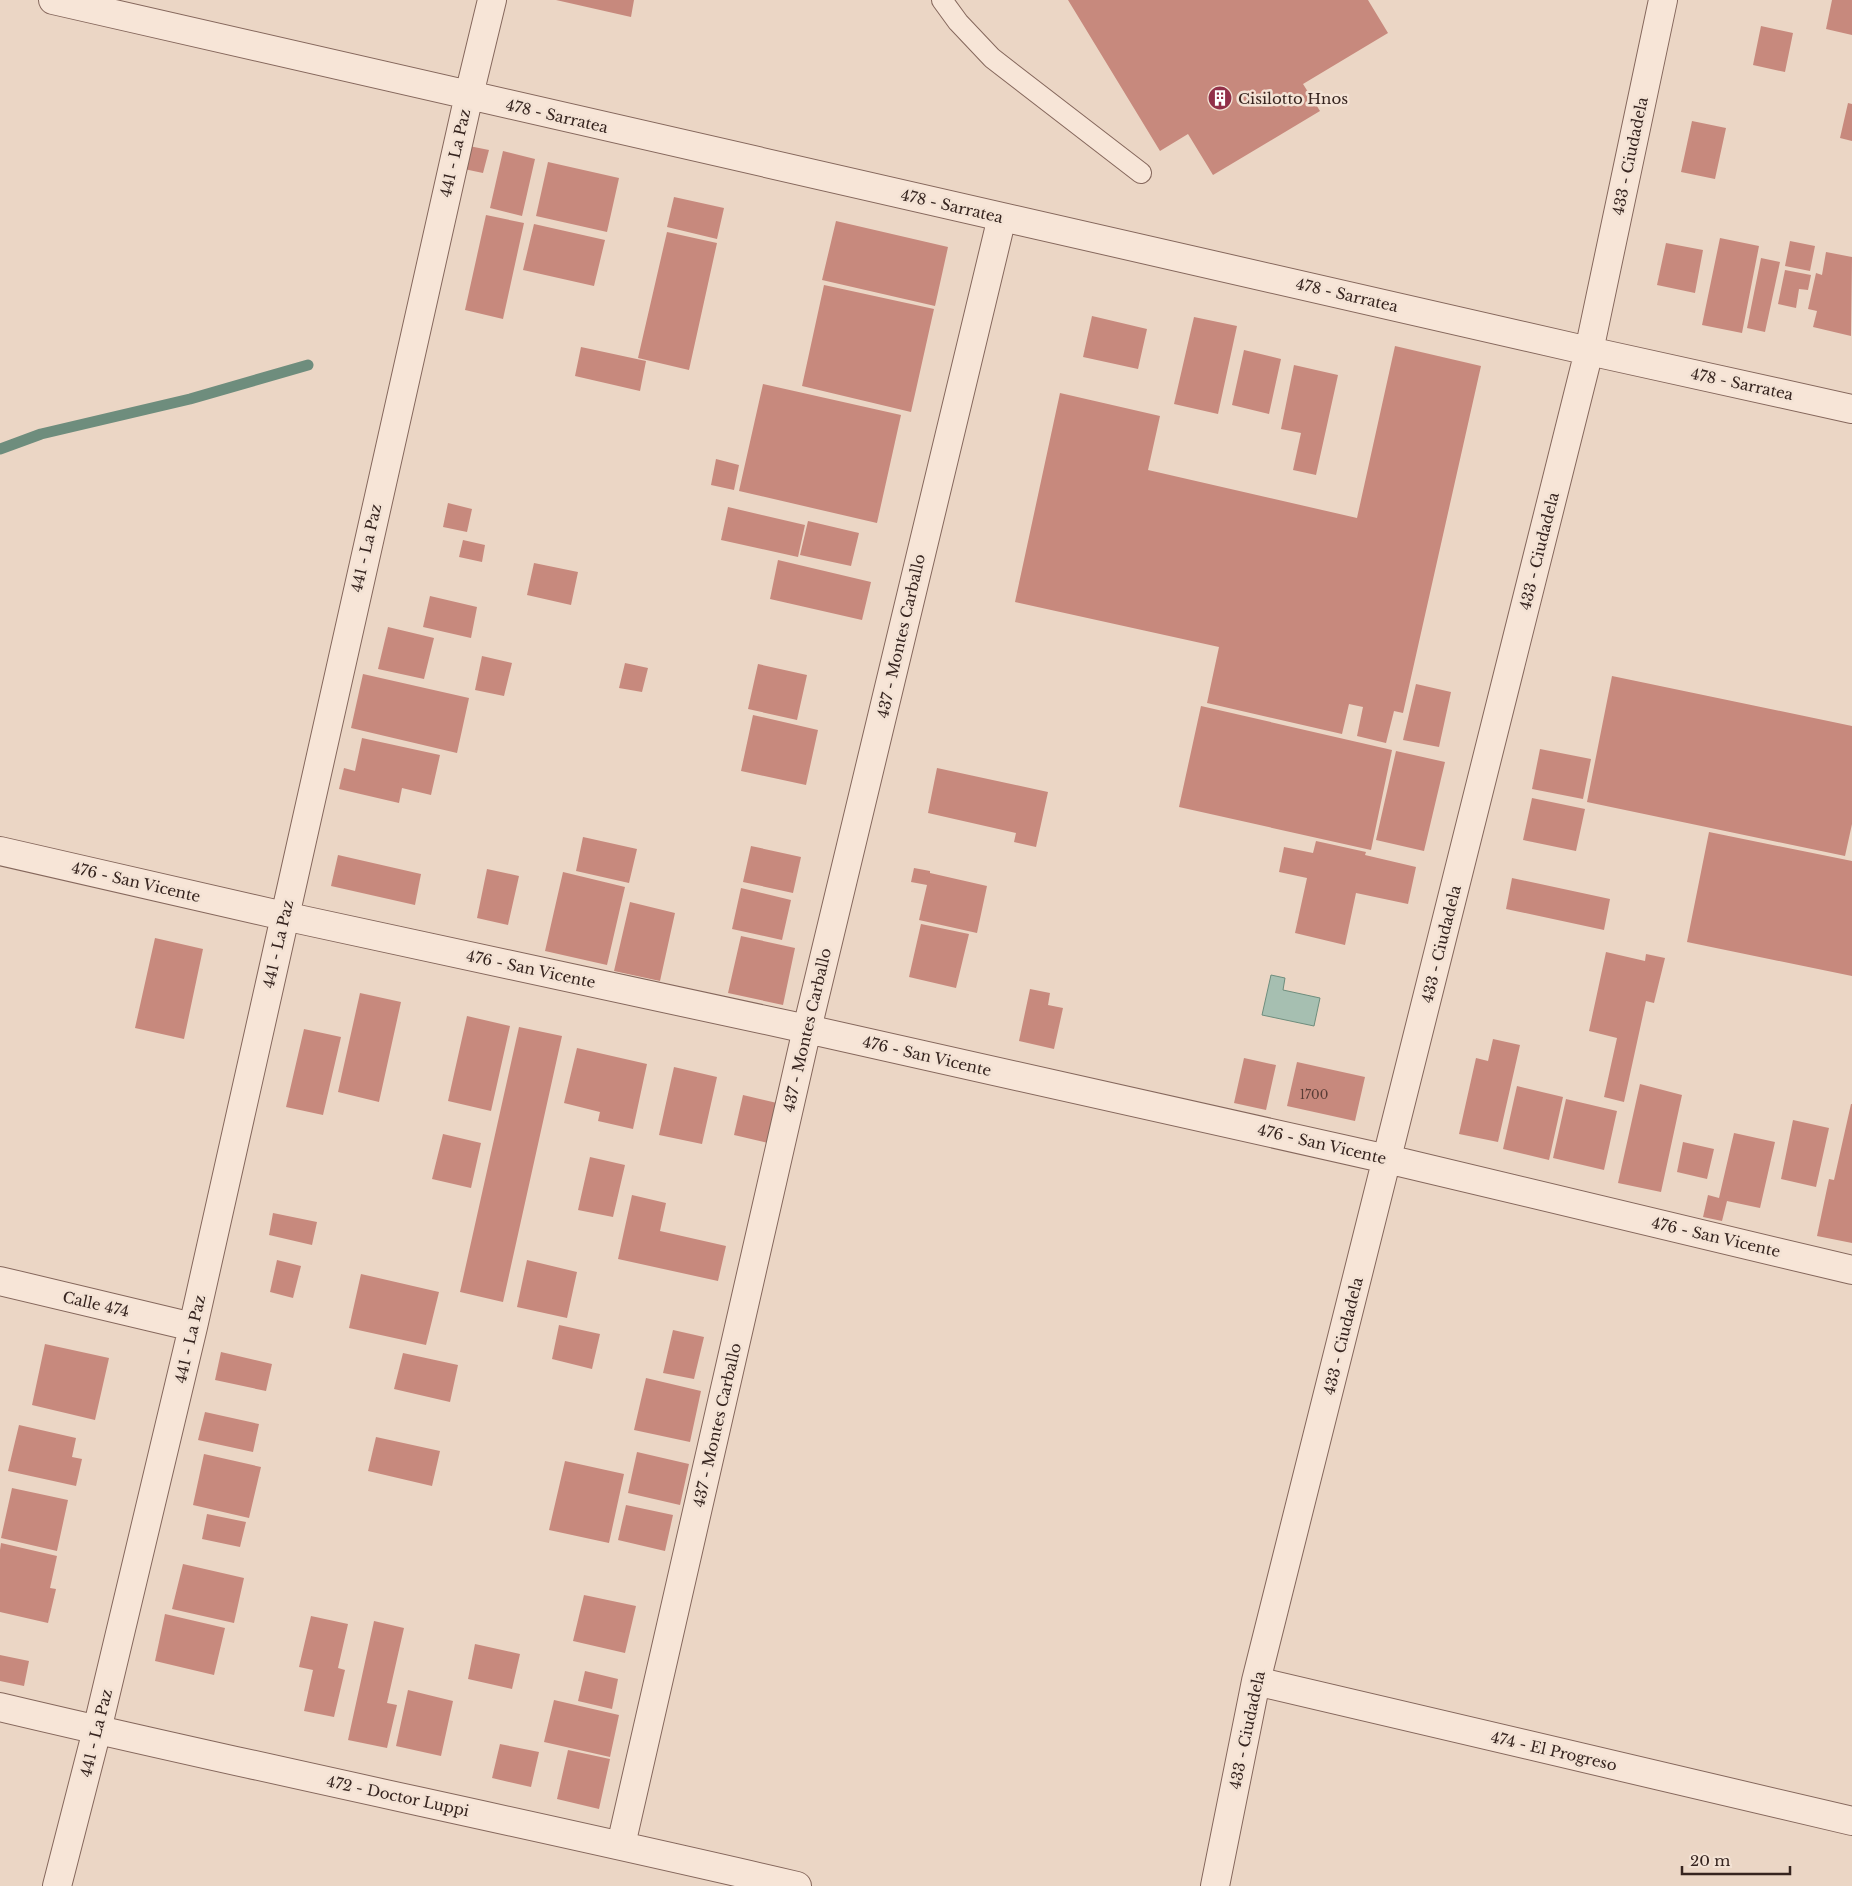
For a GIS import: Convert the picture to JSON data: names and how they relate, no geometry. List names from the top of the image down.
{
  "streets": {
    "street": [
      "478 - Sarratea",
      "441 - La Paz",
      "433 - Ciudadela",
      "437 - Montes Carballo",
      "476 - San Vicente",
      "Calle 474",
      "474 - El Progreso",
      "472 - Doctor Luppi"
    ]
  },
  "crossings": [
    ["478 - Sarratea", "441 - La Paz"],
    ["478 - Sarratea", "433 - Ciudadela"],
    ["478 - Sarratea", "437 - Montes Carballo"],
    ["441 - La Paz", "476 - San Vicente"],
    ["441 - La Paz", "Calle 474"],
    ["441 - La Paz", "472 - Doctor Luppi"],
    ["433 - Ciudadela", "476 - San Vicente"],
    ["433 - Ciudadela", "474 - El Progreso"],
    ["437 - Montes Carballo", "476 - San Vicente"],
    ["437 - Montes Carballo", "472 - Doctor Luppi"]
  ],
  "places": {
    "building": ["Cisilotto Hnos"]
  },
  "house_numbers": ["1700"],
  "scale_bar": "20 m"
}
